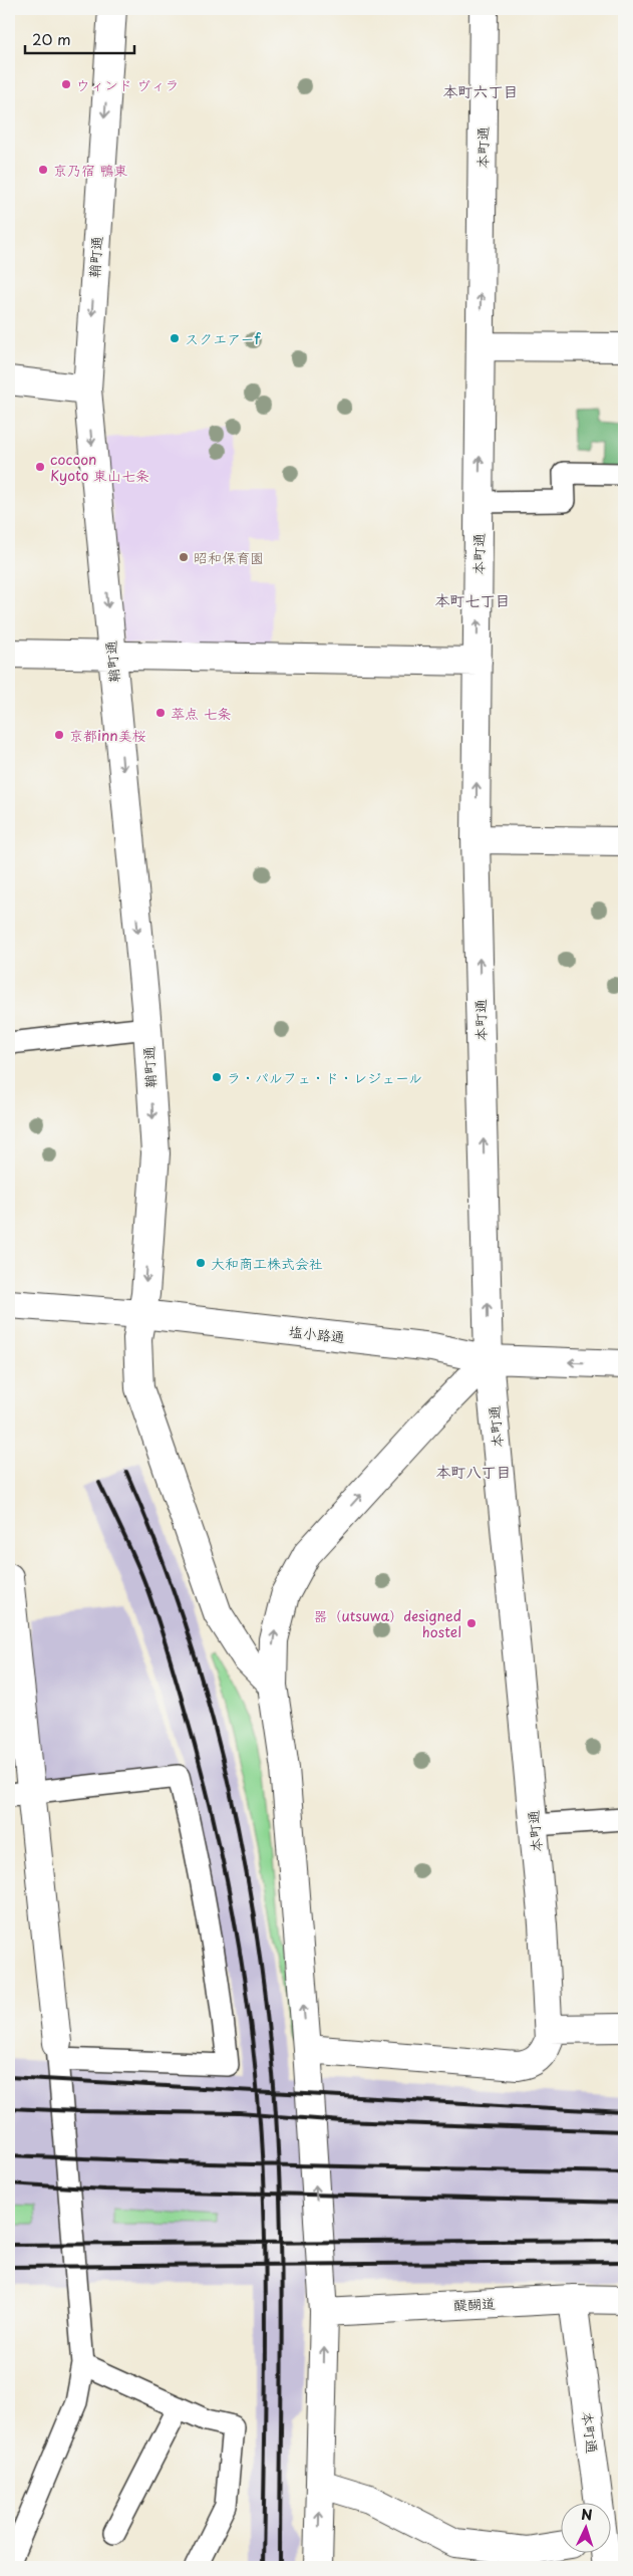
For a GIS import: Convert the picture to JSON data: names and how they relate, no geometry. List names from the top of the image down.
{
  "streets": {
    "street": [
      "本町通",
      "鞘町通",
      "塩小路通",
      "醍醐道"
    ]
  },
  "crossings": [
    ["本町通", "塩小路通"],
    ["本町通", "醍醐道"],
    ["鞘町通", "塩小路通"]
  ],
  "one_way": ["本町通", "鞘町通"],
  "districts": ["本町六丁目", "本町七丁目", "本町八丁目"],
  "places": [
    "ウィンド ヴィラ",
    "京乃宿 鴨東",
    "スクエアーf",
    "cocoon Kyoto 東山七条",
    "昭和保育園",
    "萃点 七条",
    "京都inn美桜",
    "ラ・パルフェ・ド・レジェール",
    "大和商工株式会社",
    "器（utsuwa）designed hostel"
  ],
  "scale_bar": "20 m",
  "north": "top"
}
